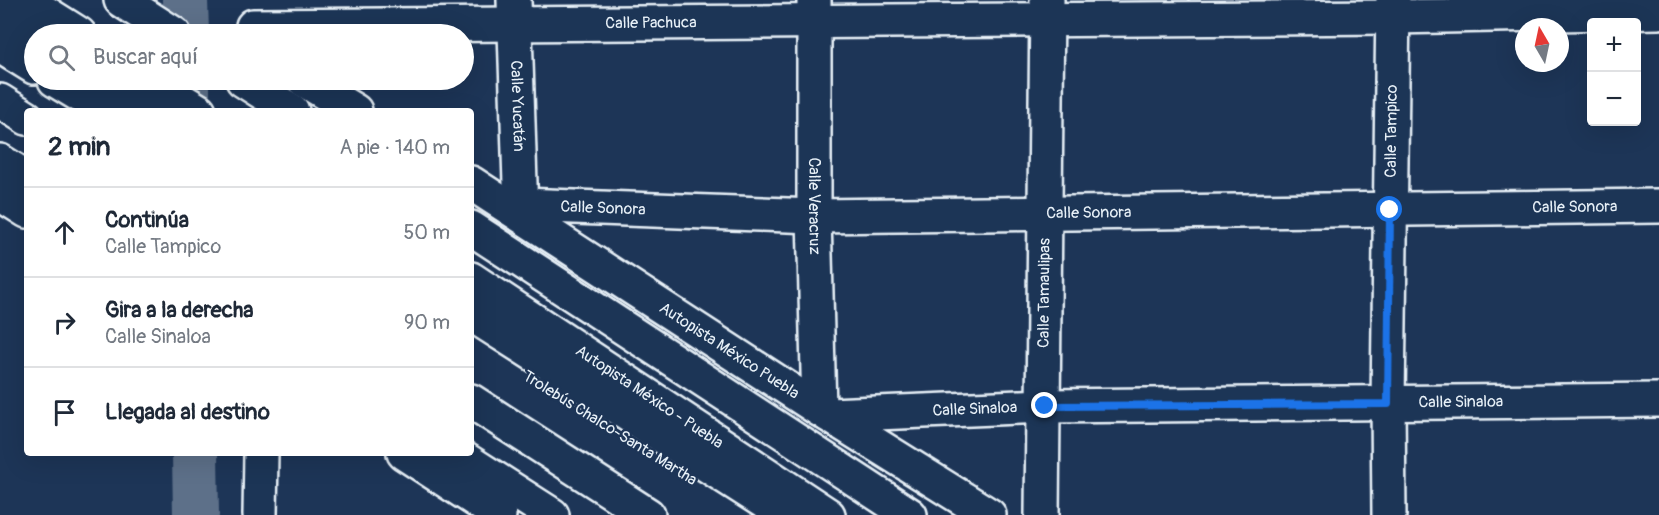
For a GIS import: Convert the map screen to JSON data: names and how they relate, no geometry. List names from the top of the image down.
{
  "streets": {
    "main road": [
      "Calle Pachuca",
      "Calle Yucatán",
      "Calle Tampico",
      "Calle Veracruz",
      "Calle Sonora",
      "Calle Tamaulipas",
      "Autopista México Puebla",
      "Autopista México - Puebla",
      "Calle Sinaloa",
      "Trolebús Chalco-Santa Martha"
    ]
  },
  "crossings": [
    ["Calle Pachuca", "Calle Yucatán"],
    ["Calle Pachuca", "Calle Tampico"],
    ["Calle Pachuca", "Calle Veracruz"],
    ["Calle Pachuca", "Calle Tamaulipas"],
    ["Calle Yucatán", "Calle Sonora"],
    ["Calle Yucatán", "Autopista México Puebla"],
    ["Calle Tampico", "Calle Sonora"],
    ["Calle Tampico", "Calle Sinaloa"],
    ["Calle Veracruz", "Calle Sonora"],
    ["Calle Veracruz", "Autopista México Puebla"],
    ["Calle Veracruz", "Calle Sinaloa"],
    ["Calle Sonora", "Calle Tamaulipas"],
    ["Calle Sonora", "Autopista México Puebla"],
    ["Calle Tamaulipas", "Calle Sinaloa"],
    ["Autopista México Puebla", "Calle Sinaloa"]
  ],
  "north": "top",
  "page": {
    "map_buttons": ["+", "−"],
    "search": "Buscar aquí",
    "heading": ["2 min", "A pie · 140 m"],
    "list": [
      ["Continúa", "Calle Tampico", "50 m"],
      ["Gira a la derecha", "Calle Sinaloa", "90 m"],
      "Llegada al destino"
    ]
  }
}
